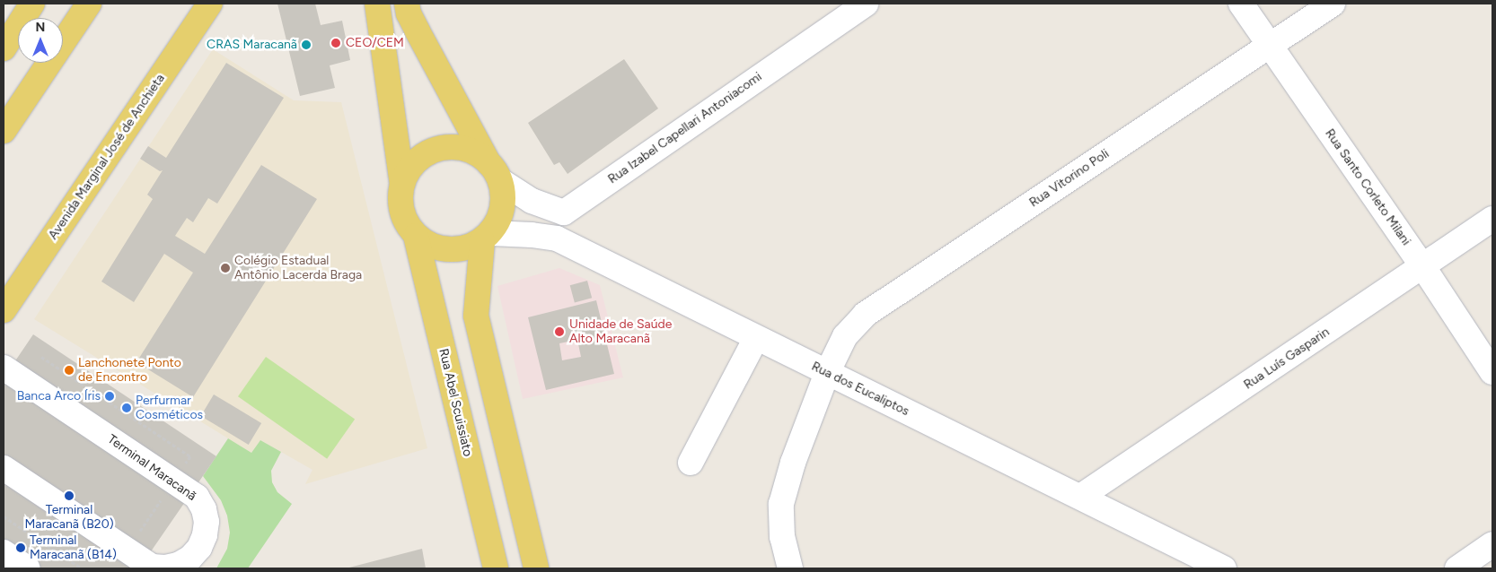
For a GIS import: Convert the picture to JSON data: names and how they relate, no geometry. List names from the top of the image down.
{
  "streets": {
    "main road": ["Avenida Marginal José de Anchieta", "Rua Abel Scuissiato"],
    "street": [
      "Rua Izabel Capellari Antoniacomi",
      "Rua Vitorino Poli",
      "Rua Santo Corleto Milani",
      "Rua Luís Gasparin",
      "Rua dos Eucaliptos",
      "Terminal Maracanã"
    ]
  },
  "crossings": [
    ["Rua Vitorino Poli", "Rua Santo Corleto Milani"],
    ["Rua Vitorino Poli", "Rua dos Eucaliptos"],
    ["Rua Santo Corleto Milani", "Rua Luís Gasparin"],
    ["Rua Luís Gasparin", "Rua dos Eucaliptos"],
    ["Rua dos Eucaliptos", "Rua Abel Scuissiato"]
  ],
  "places": [
    "CEO/CEM",
    "CRAS Maracanã",
    "Colégio Estadual Antônio Lacerda Braga",
    "Unidade de Saúde Alto Maracanã",
    "Lanchonete Ponto de Encontro",
    "Banca Arco Íris",
    "Perfurmar Cosméticos",
    "Terminal Maracanã (B20)",
    "Terminal Maracanã (B14)"
  ],
  "north": "top"
}
